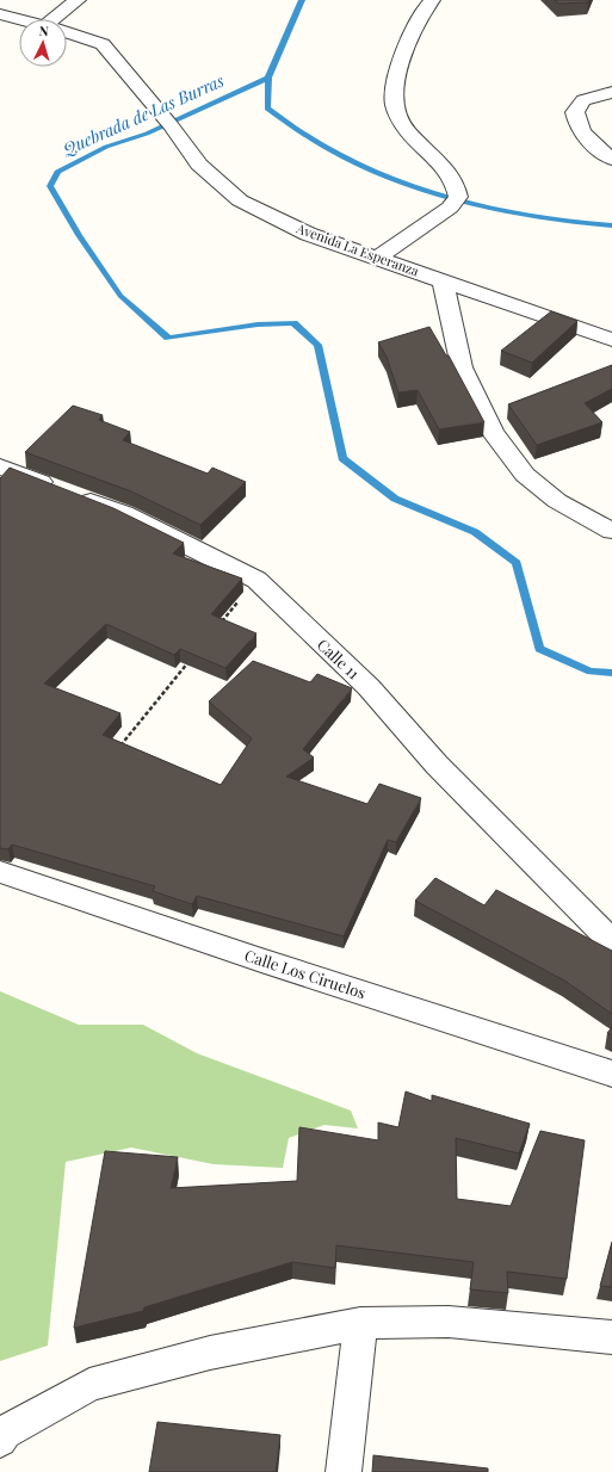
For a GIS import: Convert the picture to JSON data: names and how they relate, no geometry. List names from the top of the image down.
{
  "streets": {
    "street": ["Avenida La Esperanza", "Calle 11", "Calle Los Ciruelos"]
  },
  "water": ["Quebrada de Las Burras"],
  "north": "top"
}
